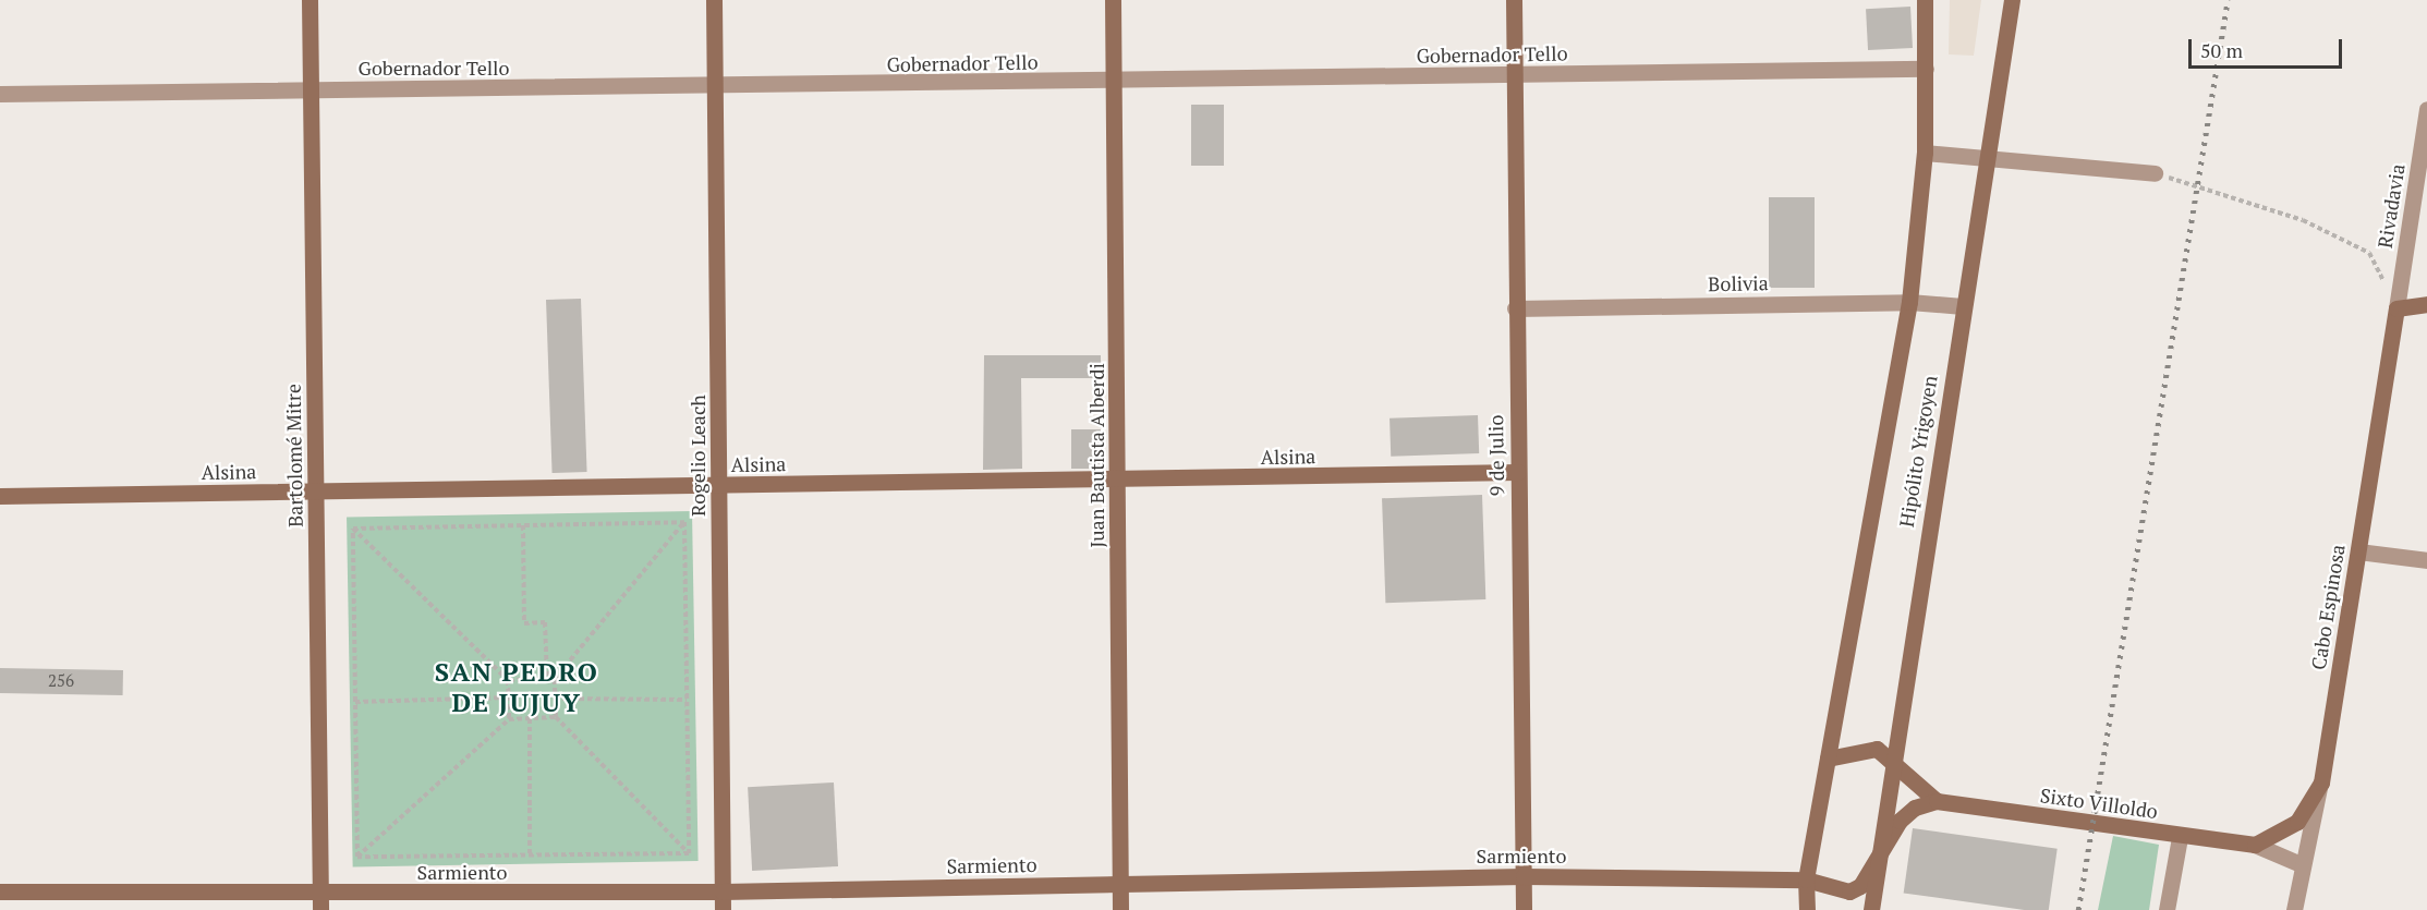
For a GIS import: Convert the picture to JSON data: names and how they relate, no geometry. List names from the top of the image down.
{
  "streets": {
    "street": [
      "Gobernador Tello",
      "Rivadavia",
      "Bolivia",
      "Hipólito Yrigoyen",
      "Bartolomé Mitre",
      "Rogelio Leach",
      "Juan Bautista Alberdi",
      "9 de Julio",
      "Alsina",
      "Cabo Espinosa",
      "Sixto Villoldo",
      "Sarmiento"
    ]
  },
  "crossings": [
    ["Gobernador Tello", "Hipólito Yrigoyen"],
    ["Gobernador Tello", "Bartolomé Mitre"],
    ["Gobernador Tello", "Rogelio Leach"],
    ["Gobernador Tello", "Juan Bautista Alberdi"],
    ["Gobernador Tello", "9 de Julio"],
    ["Rivadavia", "Cabo Espinosa"],
    ["Bolivia", "Hipólito Yrigoyen"],
    ["Bolivia", "9 de Julio"],
    ["Hipólito Yrigoyen", "Sarmiento"],
    ["Bartolomé Mitre", "Alsina"],
    ["Bartolomé Mitre", "Sarmiento"],
    ["Rogelio Leach", "Alsina"],
    ["Rogelio Leach", "Sarmiento"],
    ["Juan Bautista Alberdi", "Alsina"],
    ["Juan Bautista Alberdi", "Sarmiento"],
    ["9 de Julio", "Alsina"],
    ["9 de Julio", "Sarmiento"],
    ["Sixto Villoldo", "Sarmiento"]
  ],
  "districts": ["SAN PEDRO DE JUJUY"],
  "house_numbers": ["256"],
  "scale_bar": "50 m"
}
